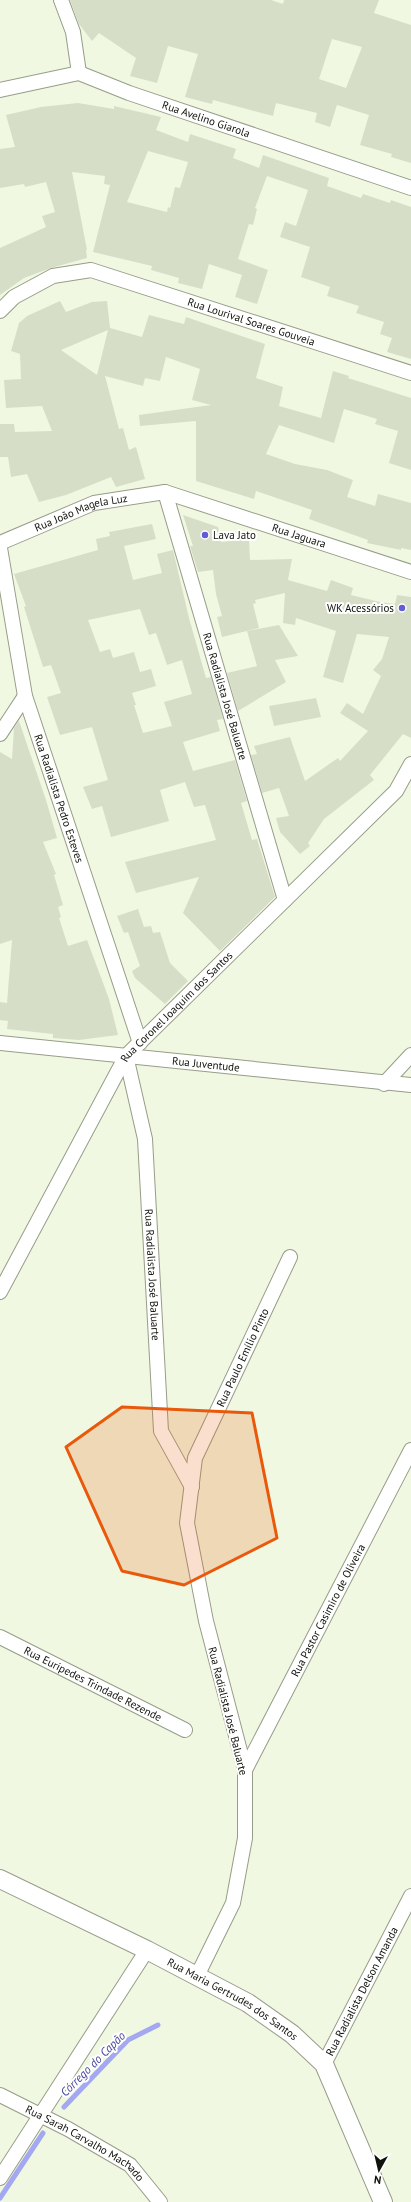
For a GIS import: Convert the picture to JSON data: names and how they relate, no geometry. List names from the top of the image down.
{
  "streets": {
    "street": [
      "Rua Avelino Giarola",
      "Rua Lourival Soares Gouveia",
      "Rua João Magela Luz",
      "Rua Jaguara",
      "Rua Radialista José Baluarte",
      "Rua Radialista Pedro Esteves",
      "Rua Coronel Joaquim dos Santos",
      "Rua Juventude",
      "Rua Paulo Emílio Pinto",
      "Rua Pastor Casimiro de Oliveira",
      "Rua Euripedes Trindade Rezende",
      "Rua Radialista Delson Amanda",
      "Rua Maria Gertrudes dos Santos",
      "Rua Sarah Carvalho Machado"
    ]
  },
  "crossings": [
    ["Rua João Magela Luz", "Rua Jaguara"],
    ["Rua João Magela Luz", "Rua Radialista José Baluarte"],
    ["Rua Jaguara", "Rua Radialista José Baluarte"],
    ["Rua Radialista José Baluarte", "Rua Coronel Joaquim dos Santos"],
    ["Rua Radialista José Baluarte", "Rua Juventude"],
    ["Rua Radialista José Baluarte", "Rua Paulo Emílio Pinto"],
    ["Rua Radialista José Baluarte", "Rua Pastor Casimiro de Oliveira"],
    ["Rua Radialista José Baluarte", "Rua Maria Gertrudes dos Santos"],
    ["Rua Radialista Pedro Esteves", "Rua Coronel Joaquim dos Santos"],
    ["Rua Coronel Joaquim dos Santos", "Rua Juventude"],
    ["Rua Radialista Delson Amanda", "Rua Maria Gertrudes dos Santos"]
  ],
  "water": ["Córrego do Capão"],
  "places": ["Lava Jato", "WK Acessórios"],
  "north": "bottom"
}
